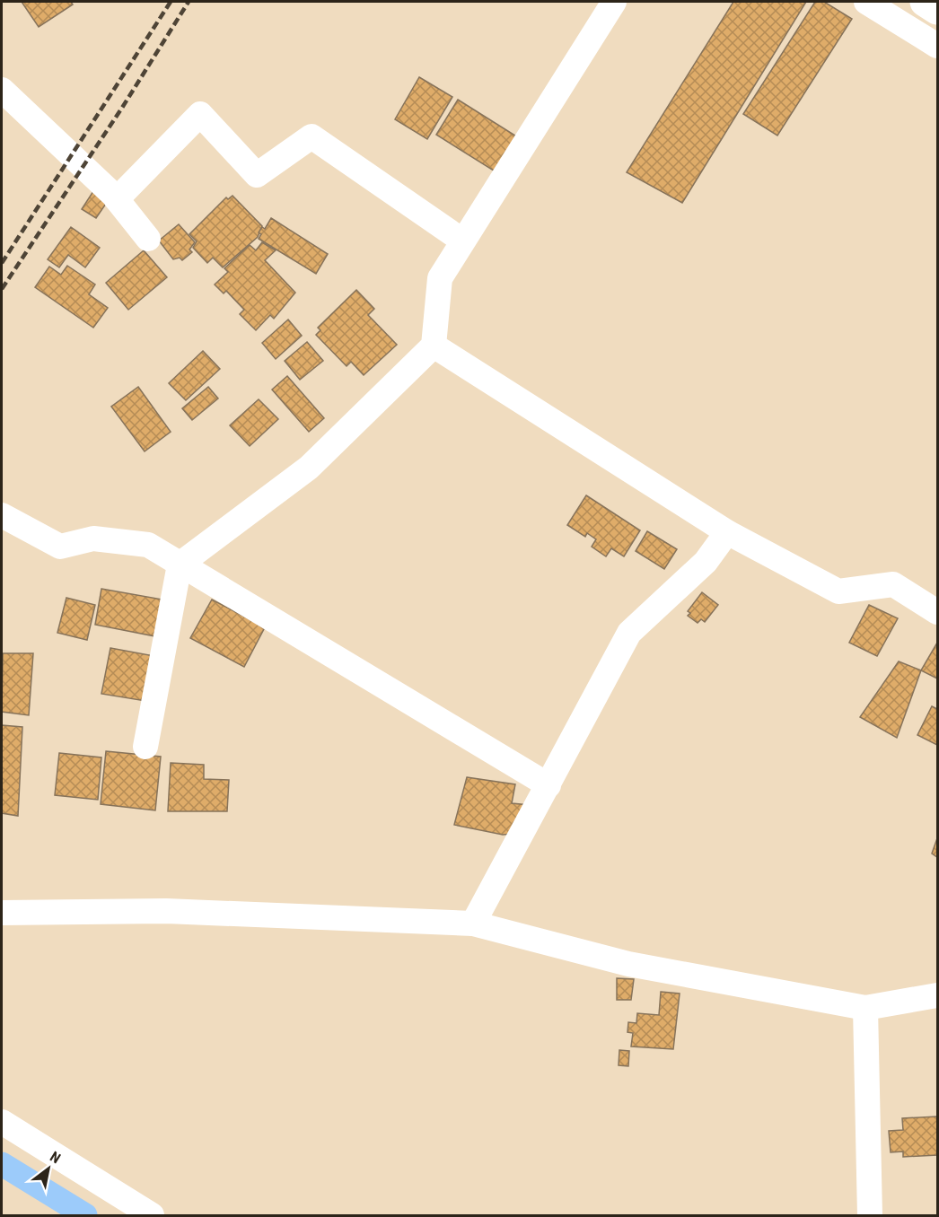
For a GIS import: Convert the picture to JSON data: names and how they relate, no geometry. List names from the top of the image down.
{
  "north": "top right"
}
